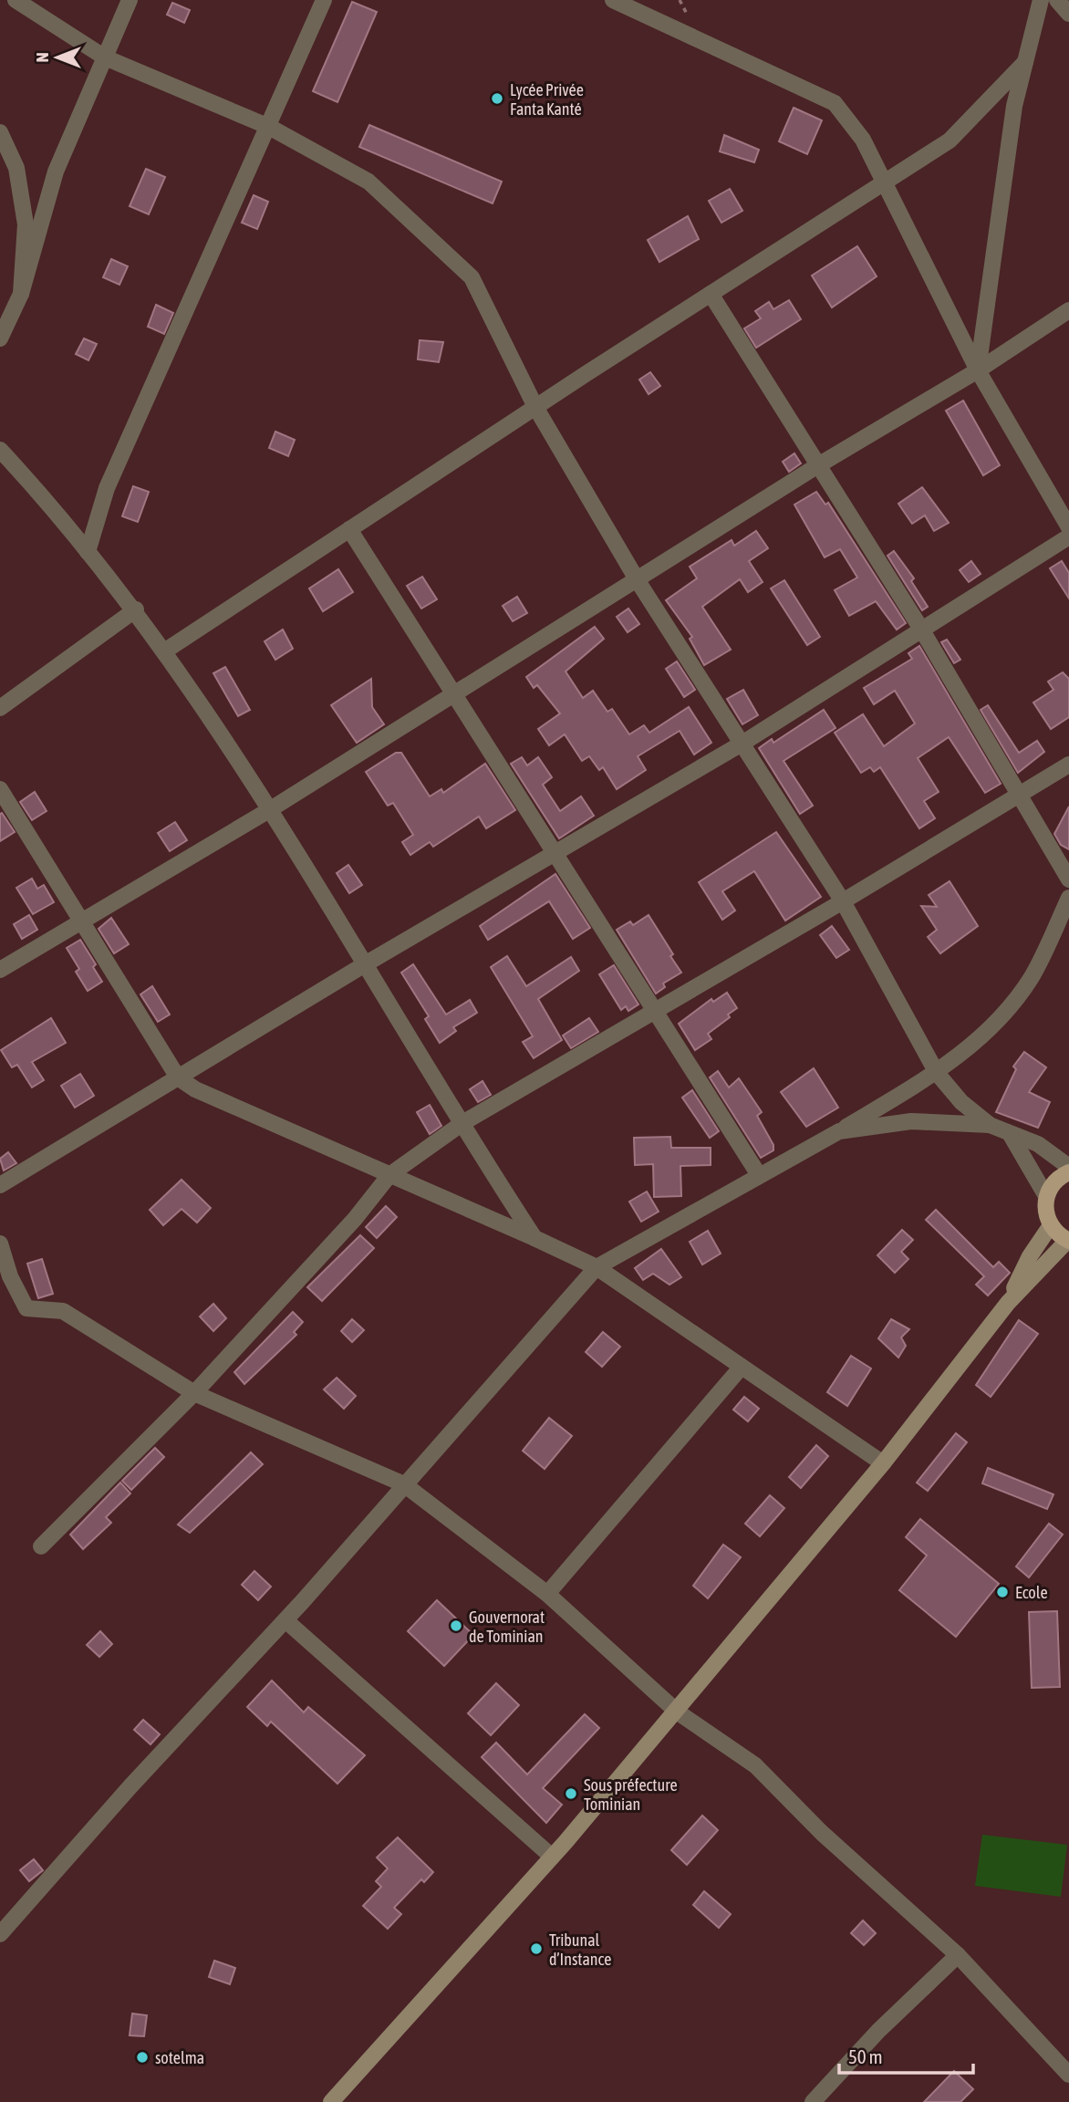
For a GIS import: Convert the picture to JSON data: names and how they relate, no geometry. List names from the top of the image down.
{
  "places": [
    "Lycée Privée Fanta Kanté",
    "Ecole",
    "Gouvernorat de Tominian",
    "Sous préfecture Tominian",
    "Tribunal d’Instance",
    "sotelma"
  ],
  "scale_bar": "50 m",
  "north": "left"
}
